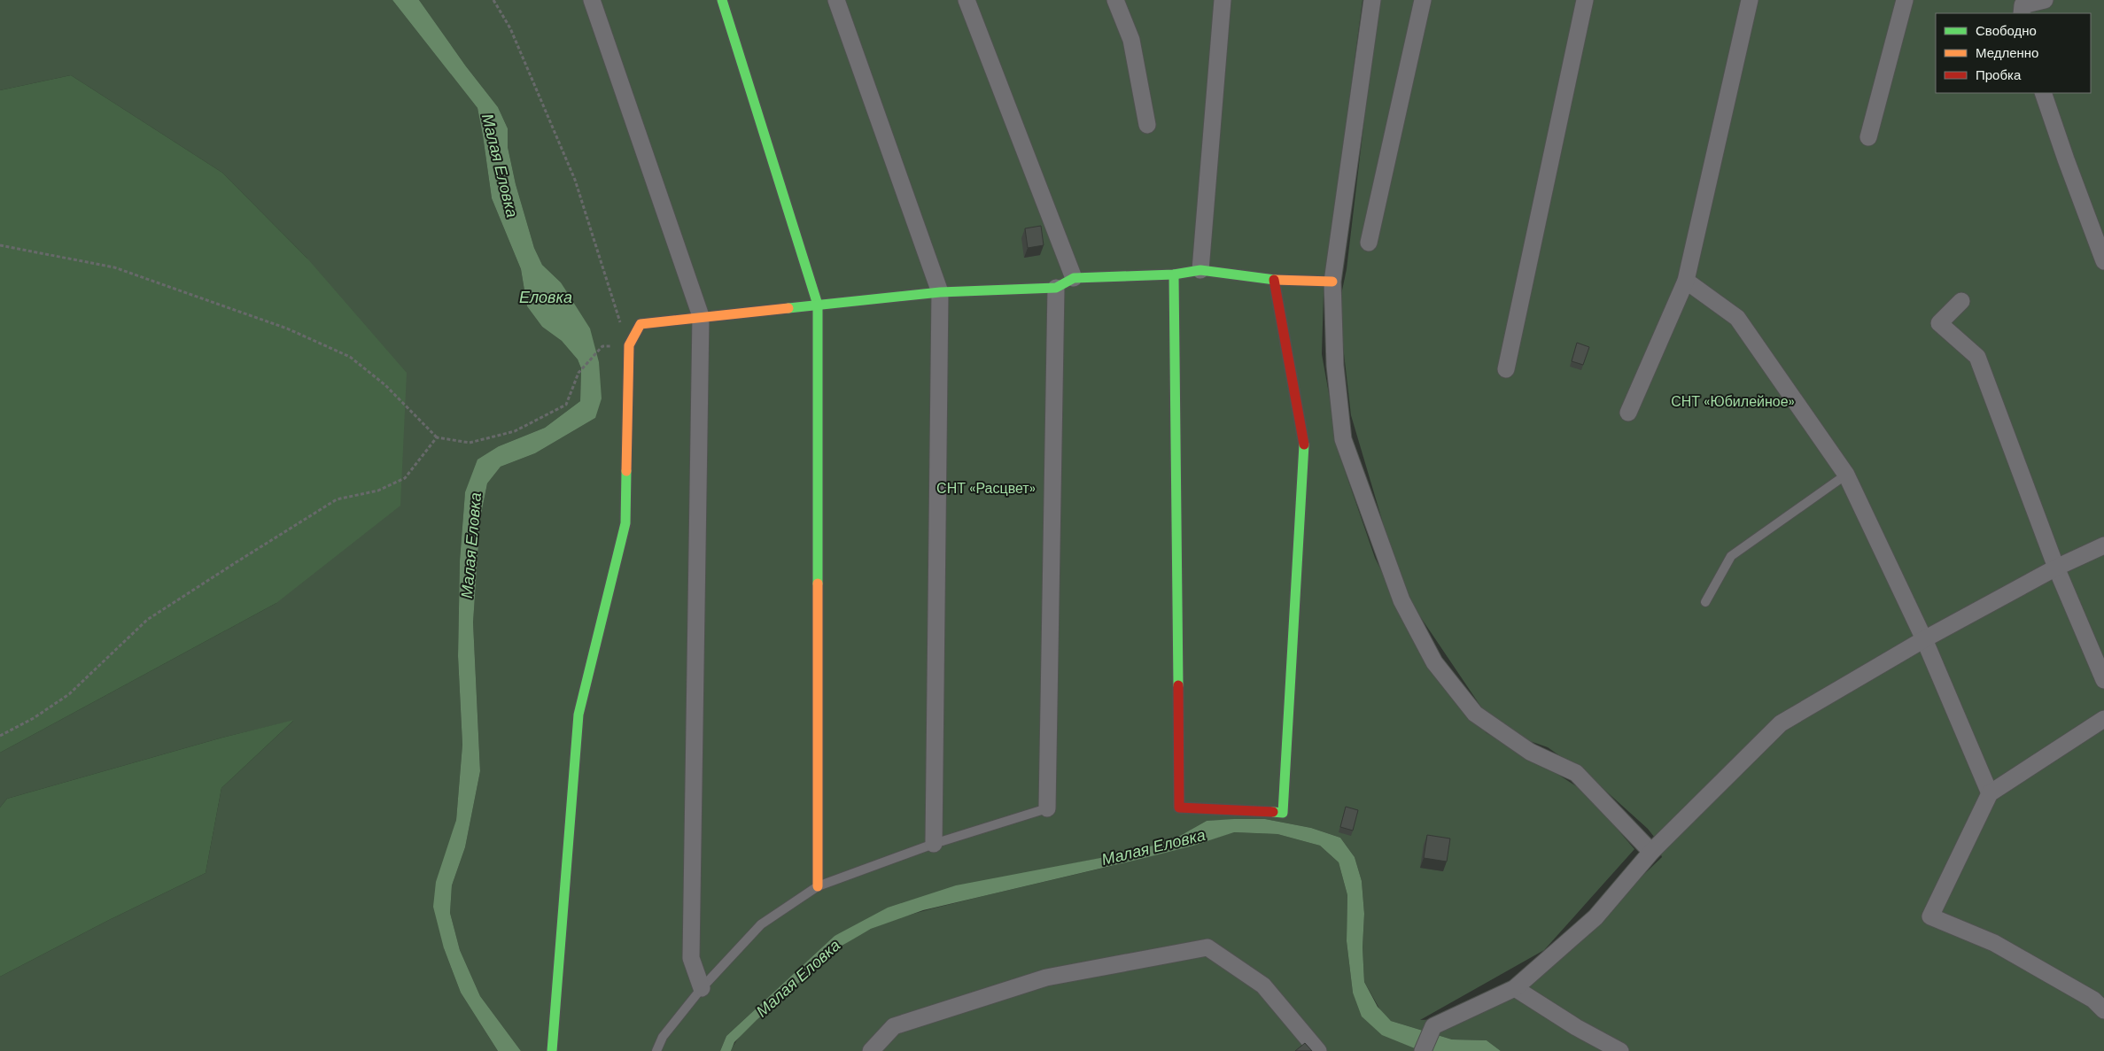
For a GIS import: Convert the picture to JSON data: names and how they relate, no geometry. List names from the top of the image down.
{
  "water": ["Малая Еловка", "Еловка"],
  "parks": ["СНТ «Юбилейное»", "СНТ «Расцвет»"],
  "legend": ["Свободно", "Медленно", "Пробка"]
}
